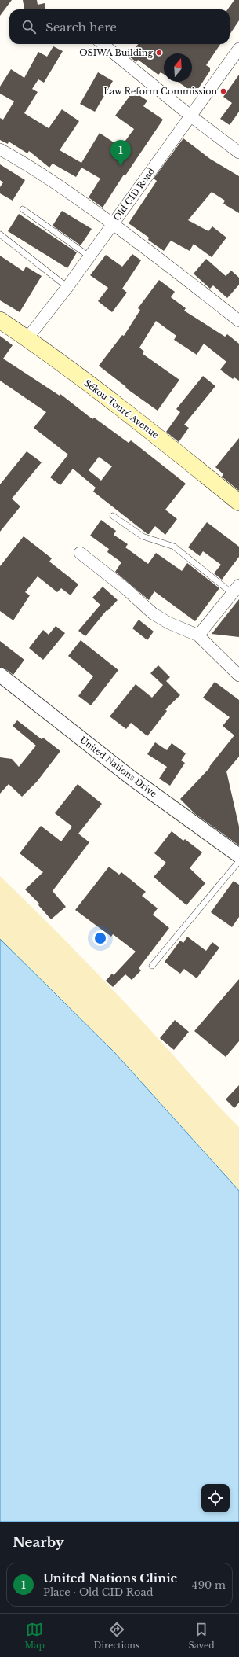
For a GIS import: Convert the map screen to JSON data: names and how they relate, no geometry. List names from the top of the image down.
{
  "streets": {
    "main road": ["Sékou Touré Avenue"],
    "street": ["Old CID Road", "United Nations Drive"]
  },
  "crossings": [
    ["Old CID Road", "Sékou Touré Avenue"]
  ],
  "places": ["OSIWA Building", "Law Reform Commission"],
  "north": "top",
  "page": {
    "search": "Search here",
    "pins": "1",
    "heading": "Nearby",
    "list": [
      {
        "mark": "1",
        "name": "United Nations Clinic",
        "note": "Place · Old CID Road",
        "value": "490 m"
      }
    ],
    "nav": ["Map", "Directions", "Saved"]
  }
}
